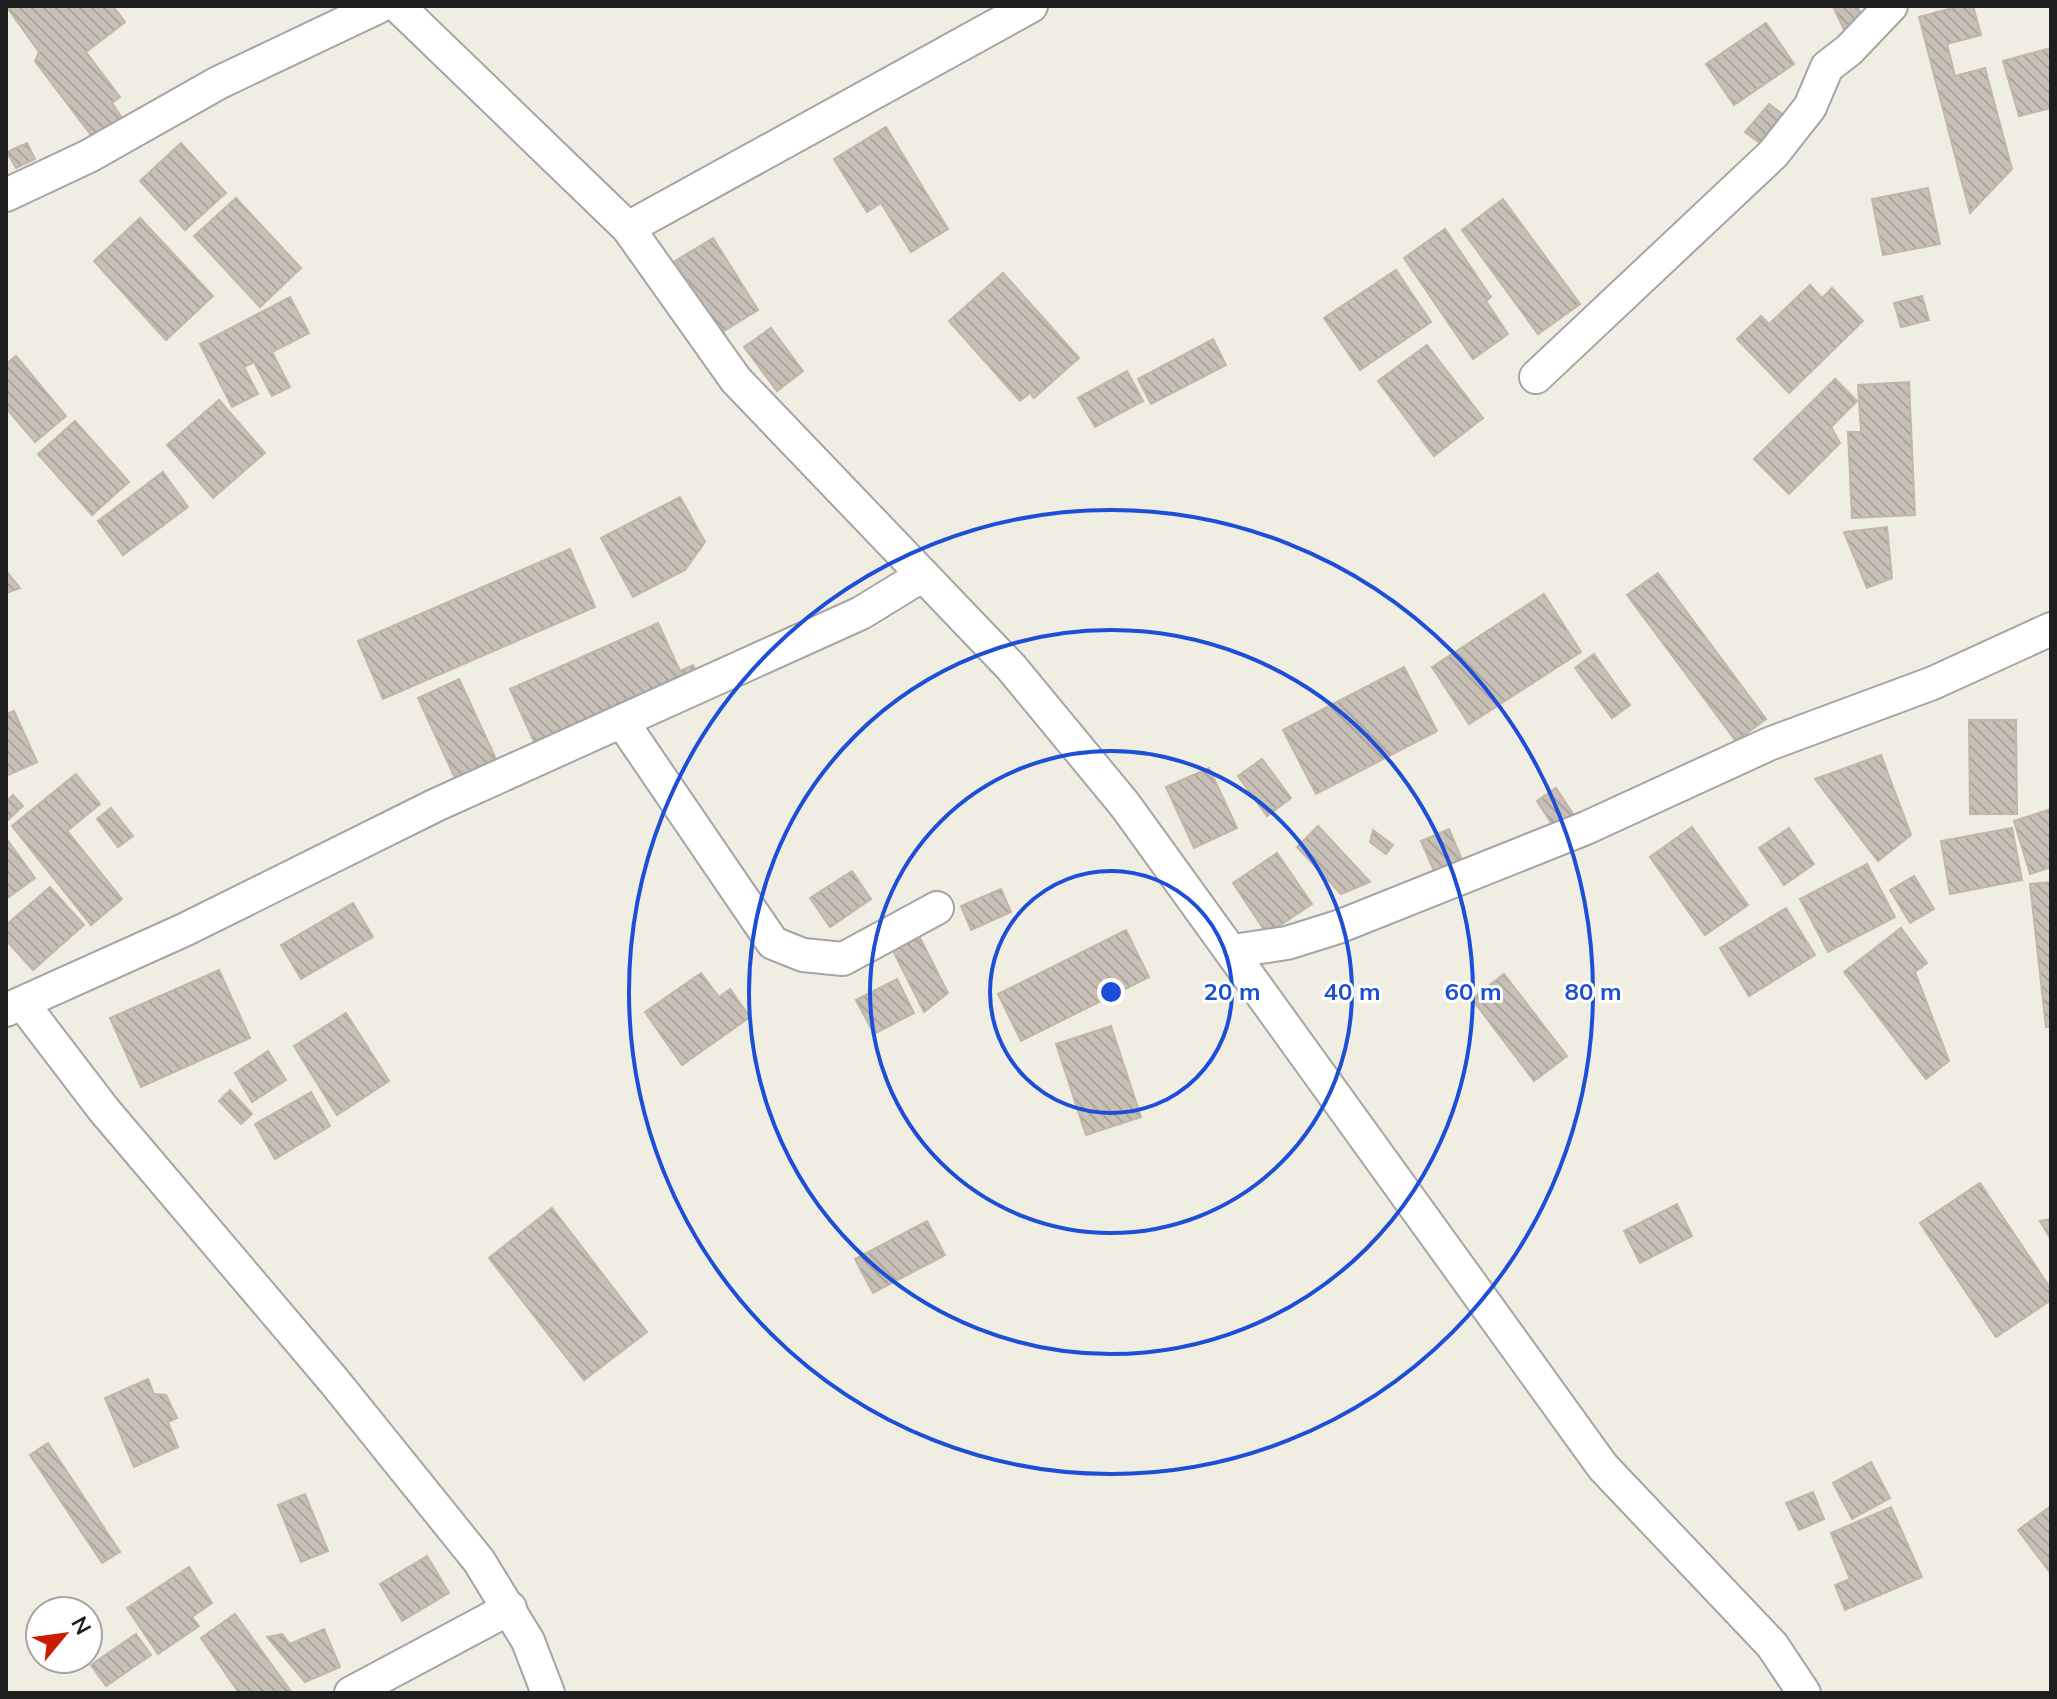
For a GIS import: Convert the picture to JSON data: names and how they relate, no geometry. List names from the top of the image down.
{
  "north": "top right",
  "rings": [
    "20 m",
    "40 m",
    "60 m",
    "80 m"
  ]
}
